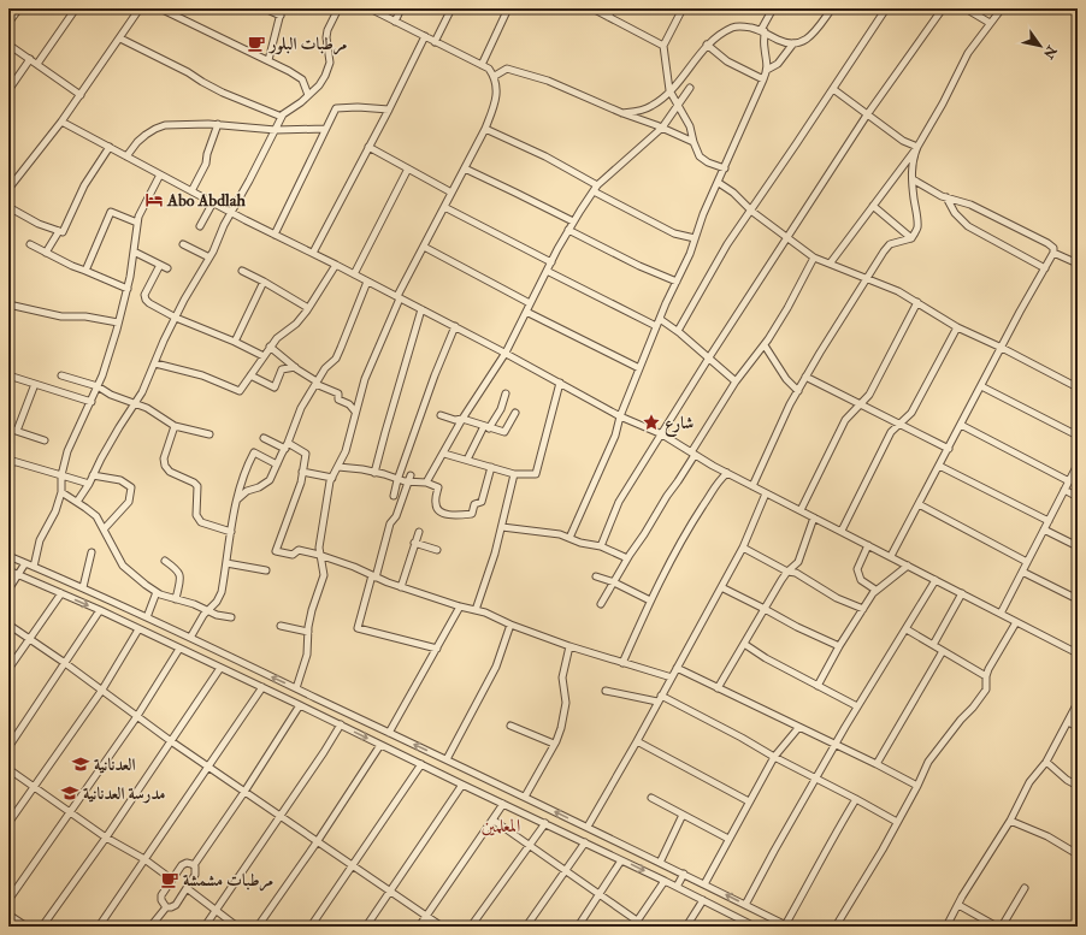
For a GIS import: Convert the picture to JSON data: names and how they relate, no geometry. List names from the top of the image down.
{
  "districts": ["المعلمين"],
  "places": {
    "cafe": ["مرطبات البلور", "مرطبات مشمشة"],
    "hotel": ["Abo Abdlah"],
    "place": ["شارع"],
    "school or university": ["العدنانية", "مدرسة العدنانية"]
  },
  "north": "bottom right"
}
